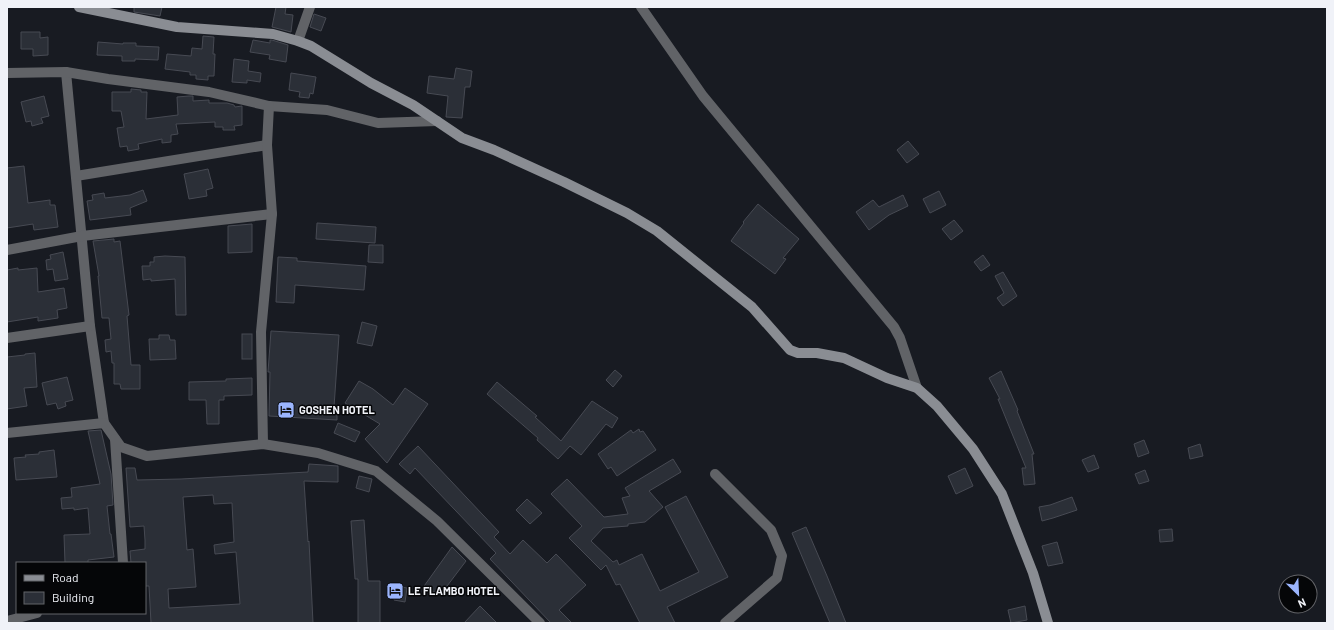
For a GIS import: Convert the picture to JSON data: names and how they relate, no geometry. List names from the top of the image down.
{
  "places": {
    "hotel": ["GOSHEN HOTEL", "LE FLAMBO HOTEL"]
  },
  "legend": ["Road", "Building"],
  "north": "bottom right"
}
